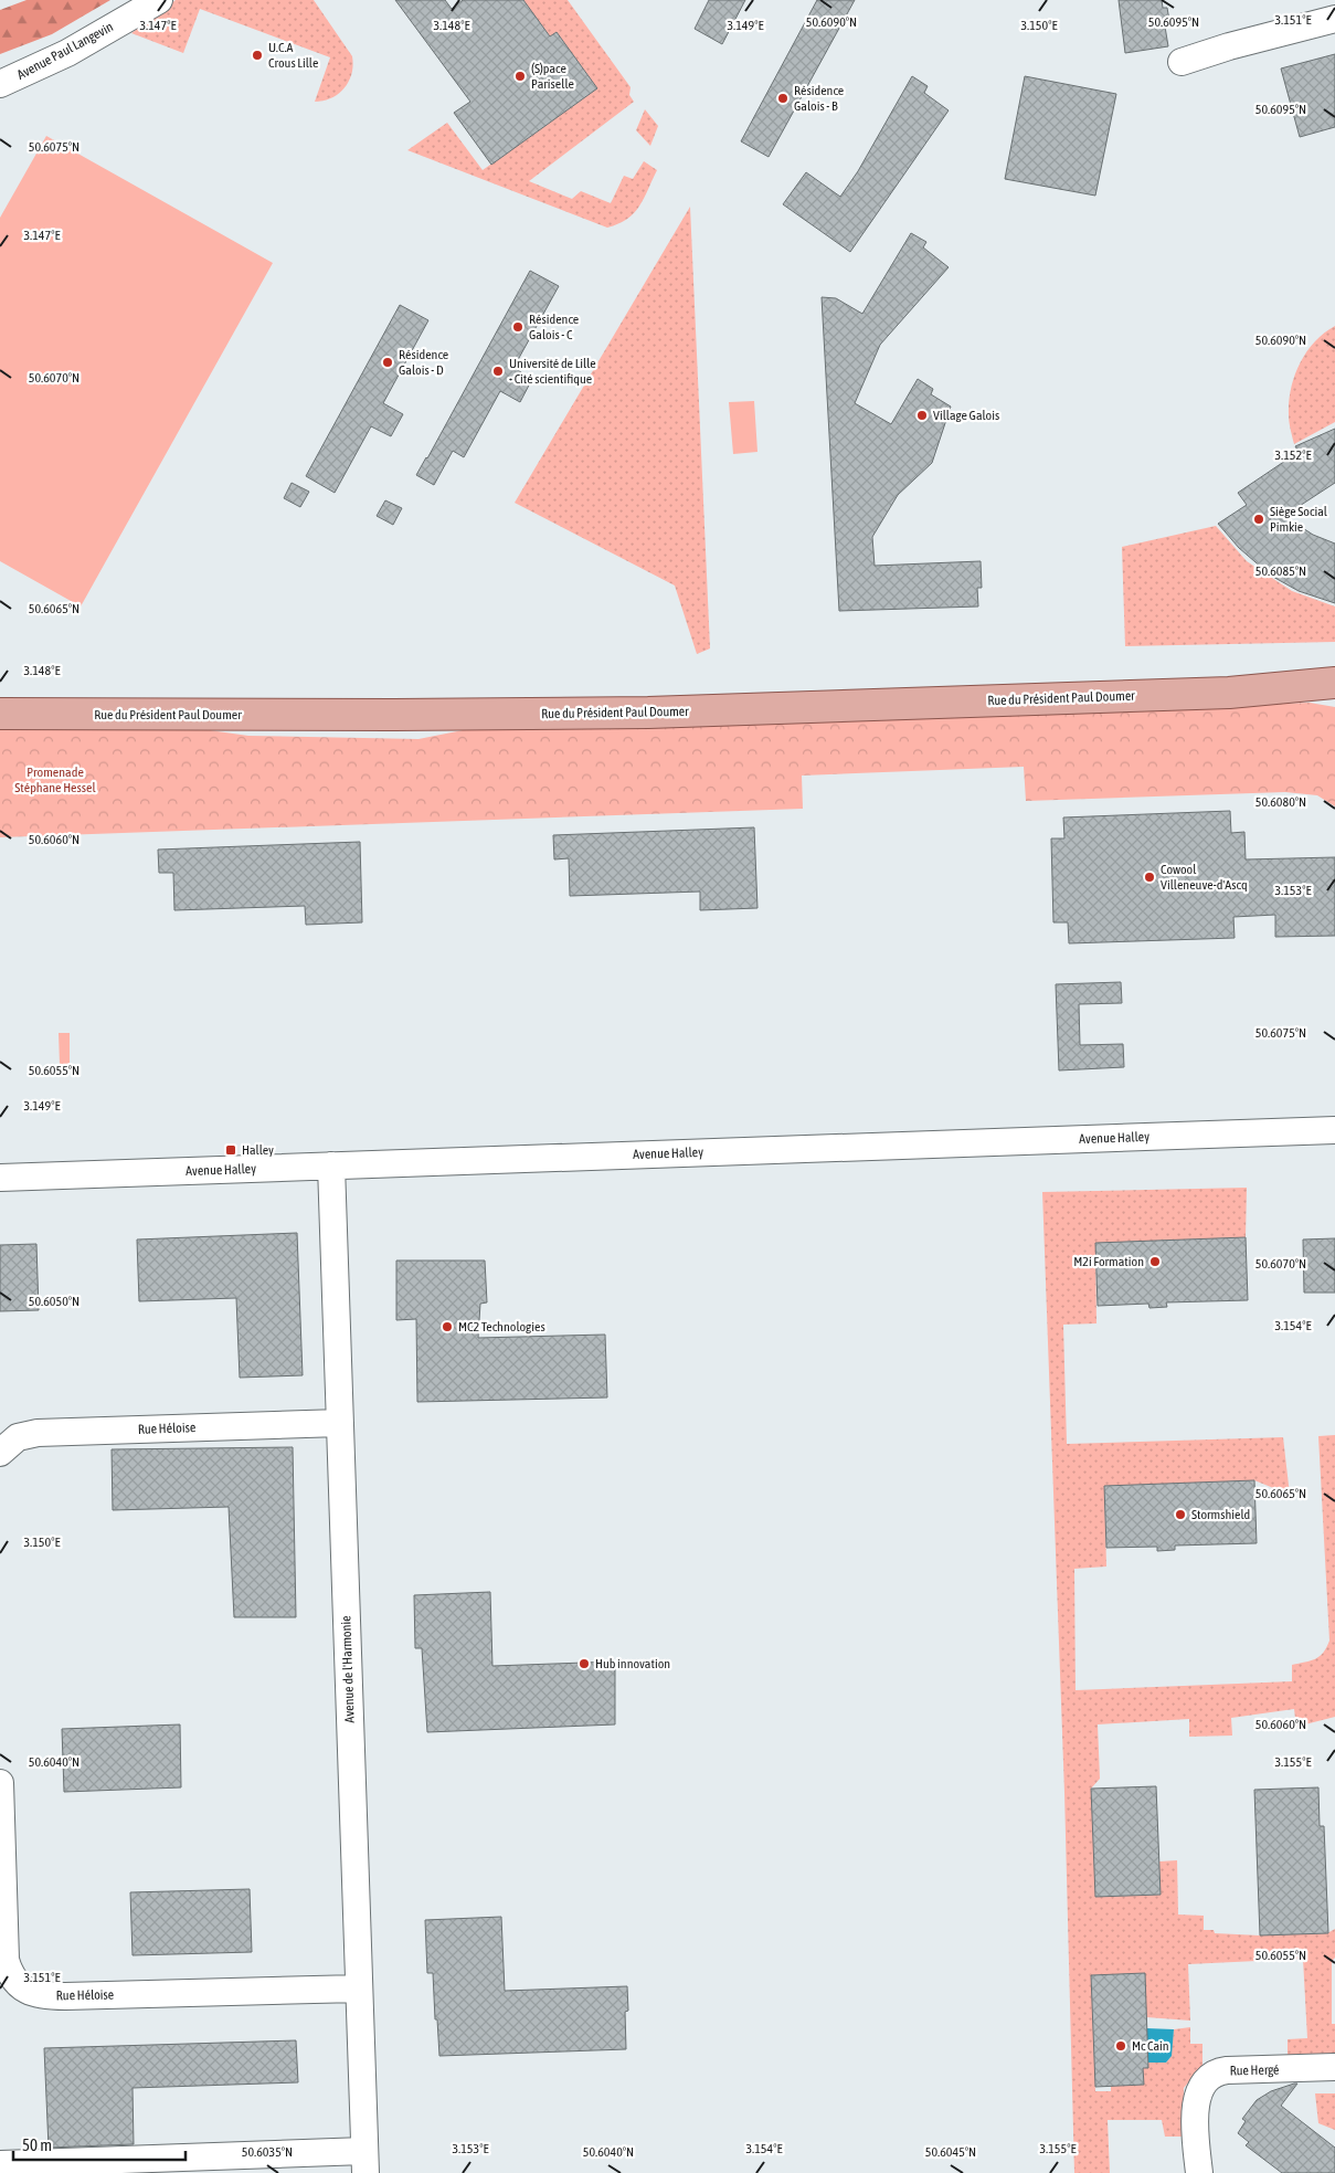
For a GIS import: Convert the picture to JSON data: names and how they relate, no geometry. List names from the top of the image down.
{
  "streets": {
    "main road": ["Rue du Président Paul Doumer"],
    "street": [
      "Avenue Paul Langevin",
      "Avenue Halley",
      "Rue Héloise",
      "Avenue de l'Harmonie",
      "Rue Hergé"
    ]
  },
  "crossings": [
    ["Avenue Halley", "Avenue de l'Harmonie"],
    ["Rue Héloise", "Avenue de l'Harmonie"]
  ],
  "parks": ["Promenade Stéphane Hessel"],
  "places": {
    "other": [
      "U.C.A Crous Lille",
      "(S)pace Pariselle",
      "Résidence Galois - B",
      "Résidence Galois - C",
      "Résidence Galois - D",
      "Université de Lille ‐ Cité scientifique",
      "Village Galois",
      "Siège Social Pimkie",
      "Cowool Villeneuve-d'Ascq",
      "M2i Formation",
      "MC2 Technologies",
      "Stormshield",
      "Hub innovation",
      "Mc Cain"
    ],
    "transit": ["Halley"]
  },
  "scale_bar": "50 m",
  "coordinates": [
    "3.151°E",
    "50.6090°N",
    "50.6095°N",
    "3.147°E",
    "3.148°E",
    "3.149°E",
    "3.150°E",
    "50.6075°N",
    "50.6070°N",
    "3.152°E",
    "50.6085°N",
    "50.6065°N",
    "50.6080°N",
    "50.6060°N",
    "3.153°E",
    "50.6055°N",
    "50.6050°N",
    "3.154°E",
    "3.155°E",
    "50.6040°N",
    "50.6035°N",
    "50.6045°N"
  ]
}
